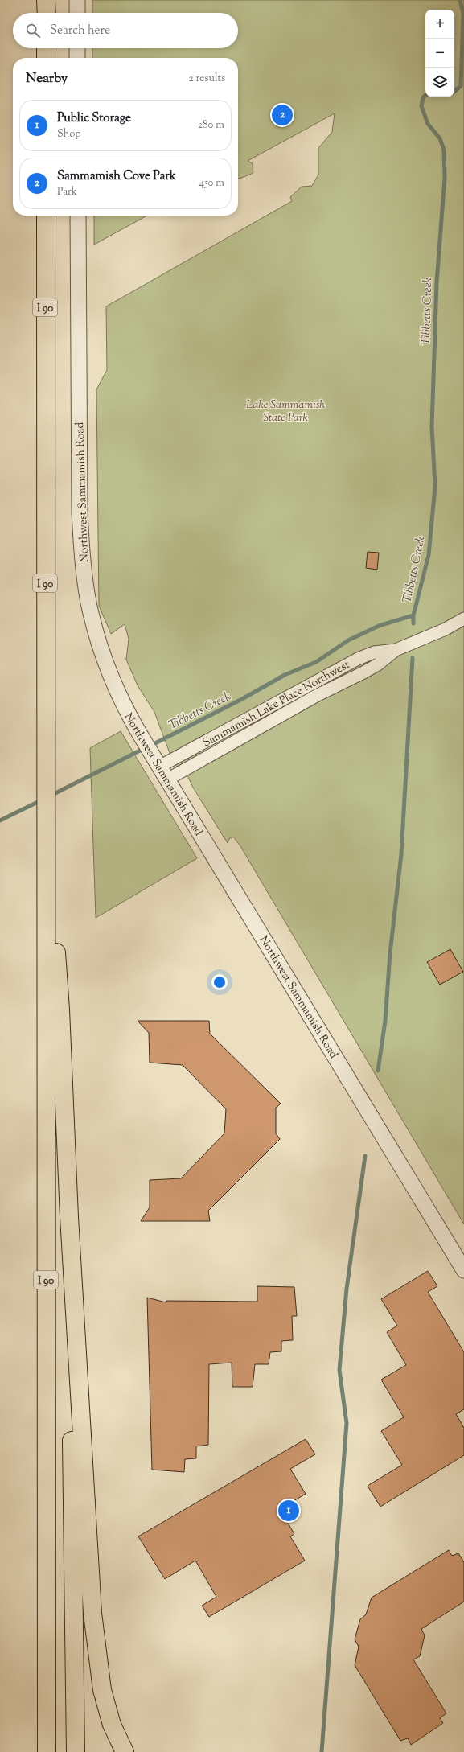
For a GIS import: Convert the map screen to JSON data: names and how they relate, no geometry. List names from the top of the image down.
{
  "streets": {
    "highway": ["I 90"],
    "street": ["Northwest Sammamish Road", "Sammamish Lake Place Northwest"]
  },
  "crossings": [
    ["Northwest Sammamish Road", "Sammamish Lake Place Northwest"]
  ],
  "water": ["Tibbetts Creek"],
  "parks": ["Lake Sammamish State Park"],
  "page": {
    "map_buttons": ["+", "−"],
    "search": "Search here",
    "heading": ["Nearby", "2 results"],
    "list": [
      {
        "mark": "1",
        "name": "Public Storage",
        "note": "Shop",
        "value": "280 m"
      },
      {
        "mark": "2",
        "name": "Sammamish Cove Park",
        "note": "Park",
        "value": "450 m"
      }
    ],
    "pins": ["2", "1"]
  }
}
